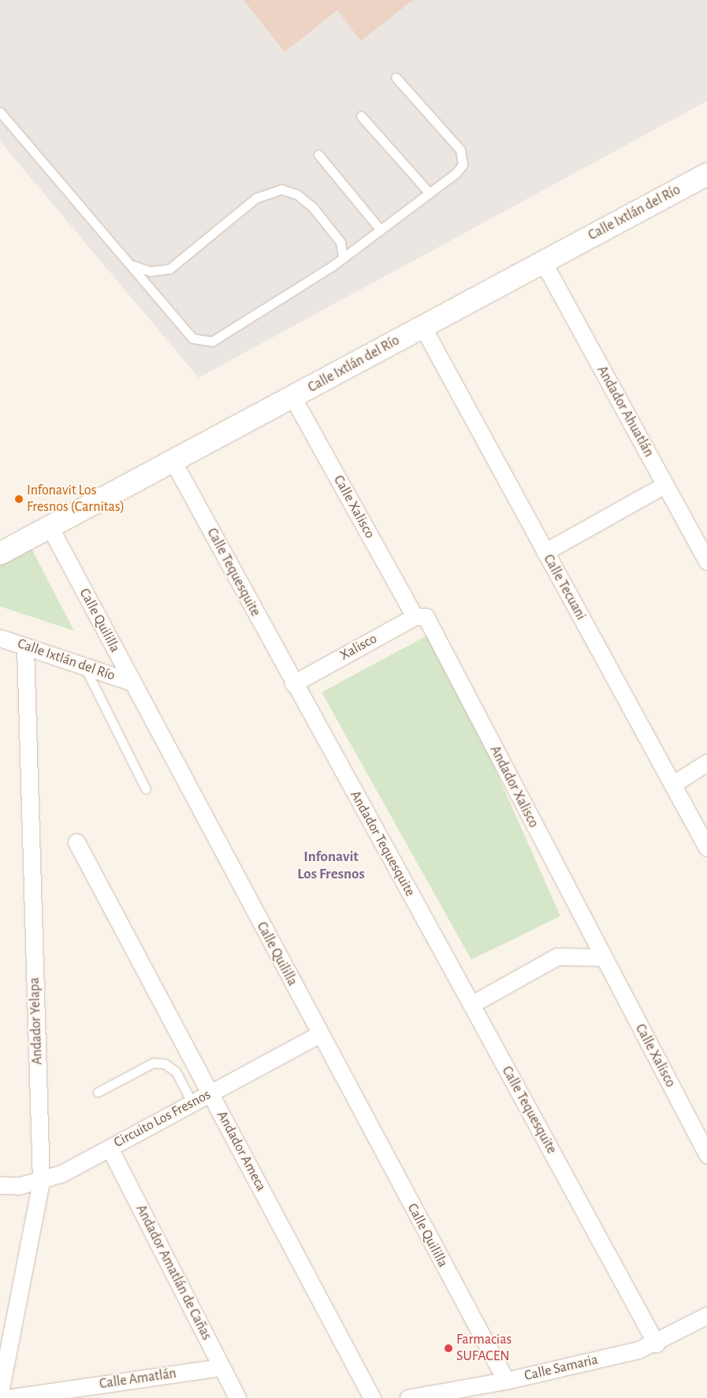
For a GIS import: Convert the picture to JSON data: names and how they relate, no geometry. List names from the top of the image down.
{
  "streets": {
    "street": [
      "Calle Ixtlán del Río",
      "Andador Ahuatlán",
      "Calle Xalisco",
      "Calle Tequesquite",
      "Calle Tecuani",
      "Calle Quililla",
      "Xalisco",
      "Andador Xalisco",
      "Andador Tequesquite",
      "Andador Yelapa",
      "Circuito Los Fresnos",
      "Andador Ameca",
      "Andador Amatlán de Cañas",
      "Calle Samaria",
      "Calle Amatlán"
    ]
  },
  "crossings": [
    ["Calle Ixtlán del Río", "Andador Ahuatlán"],
    ["Calle Ixtlán del Río", "Calle Xalisco"],
    ["Calle Ixtlán del Río", "Calle Tequesquite"],
    ["Calle Ixtlán del Río", "Calle Tecuani"],
    ["Calle Ixtlán del Río", "Calle Quililla"],
    ["Calle Ixtlán del Río", "Andador Yelapa"],
    ["Calle Xalisco", "Xalisco"],
    ["Calle Xalisco", "Andador Xalisco"],
    ["Calle Tequesquite", "Xalisco"],
    ["Calle Tequesquite", "Andador Tequesquite"],
    ["Calle Tequesquite", "Calle Samaria"],
    ["Calle Quililla", "Circuito Los Fresnos"],
    ["Calle Quililla", "Calle Samaria"],
    ["Xalisco", "Andador Xalisco"],
    ["Xalisco", "Andador Tequesquite"],
    ["Andador Yelapa", "Circuito Los Fresnos"],
    ["Circuito Los Fresnos", "Andador Ameca"],
    ["Circuito Los Fresnos", "Andador Amatlán de Cañas"],
    ["Andador Amatlán de Cañas", "Calle Amatlán"]
  ],
  "districts": ["Infonavit Los Fresnos"],
  "places": ["Infonavit Los Fresnos (Carnitas)", "Farmacias SUFACEN"]
}
